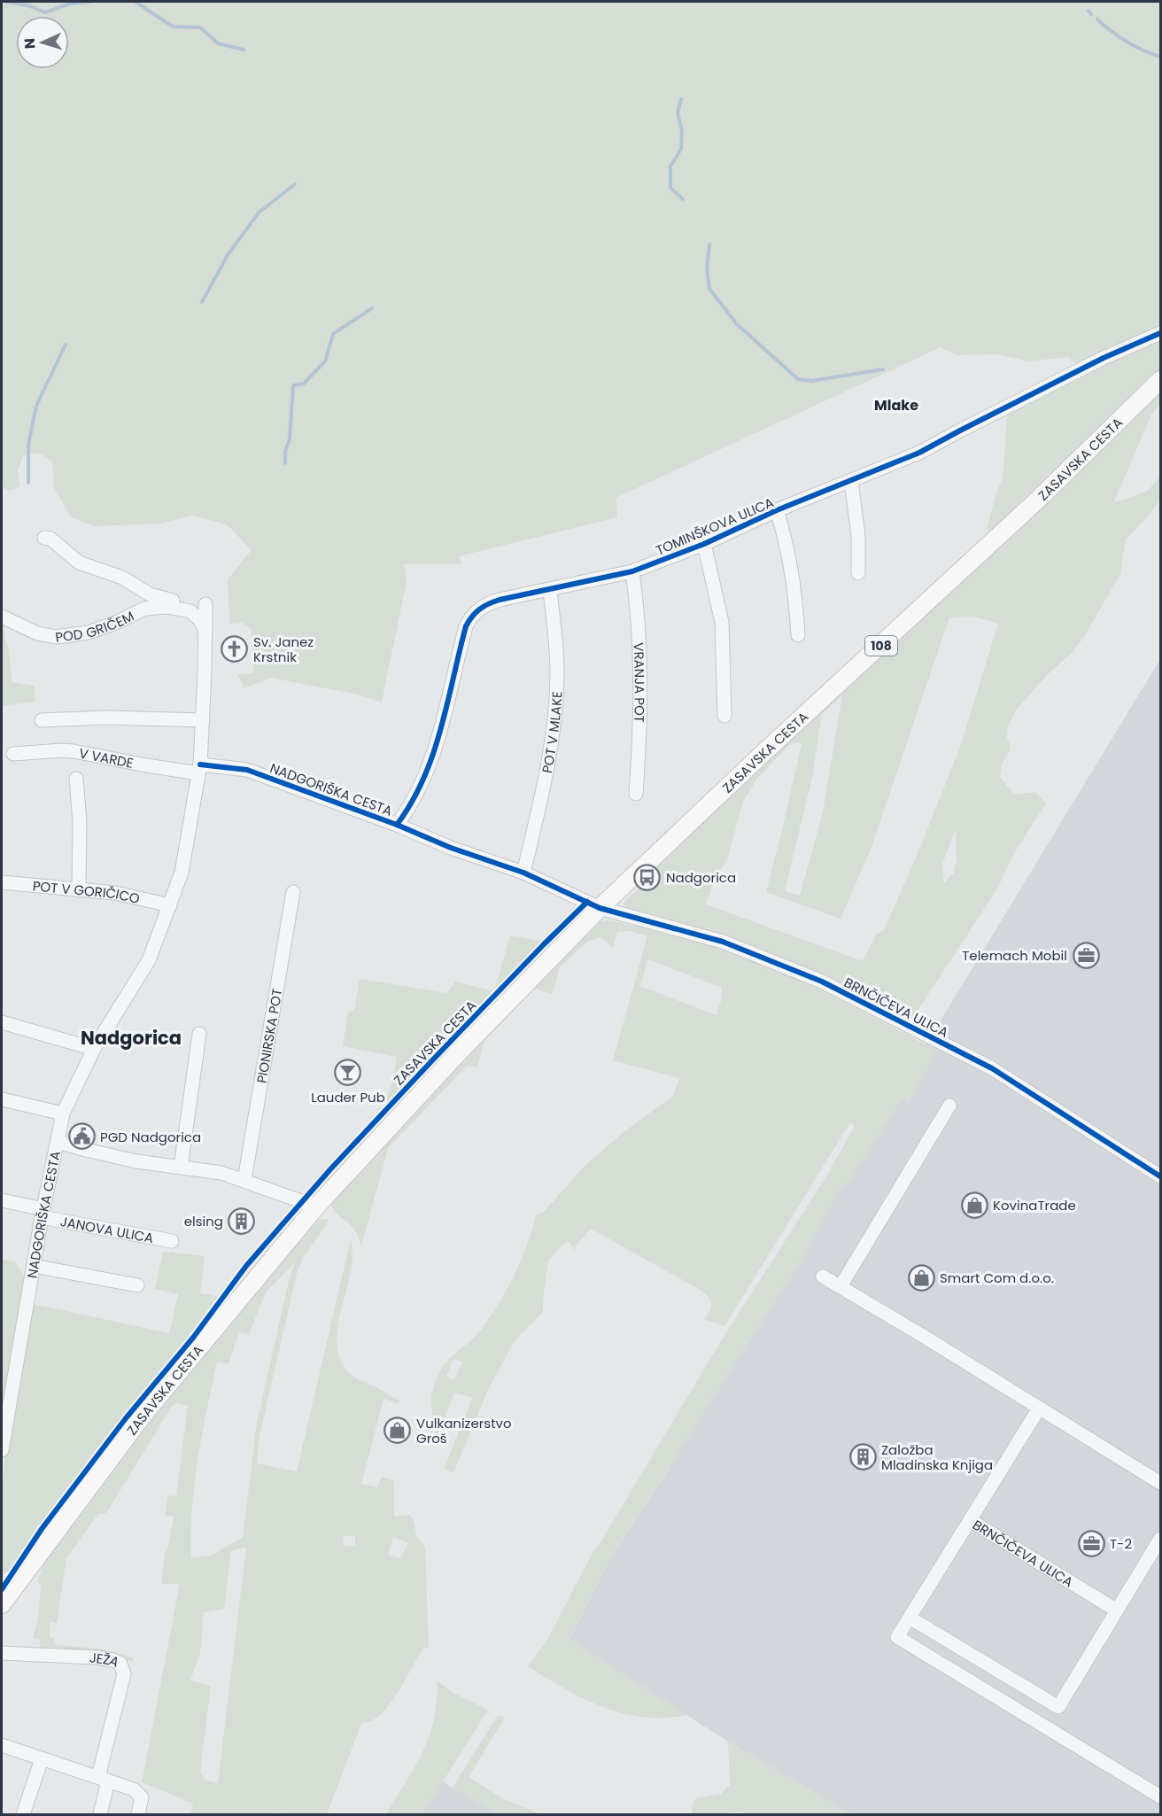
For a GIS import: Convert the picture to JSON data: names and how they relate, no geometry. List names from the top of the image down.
{
  "streets": {
    "main road": ["ZASAVSKA CESTA", "108"],
    "street": [
      "TOMINŠKOVA ULICA",
      "POD GRIČEM",
      "VRANJA POT",
      "POT V MLAKE",
      "V VARDE",
      "NADGORIŠKA CESTA",
      "POT V GORIČICO",
      "BRNČIČEVA ULICA",
      "PIONIRSKA POT",
      "JANOVA ULICA",
      "JEŽA"
    ]
  },
  "crossings": [
    ["ZASAVSKA CESTA", "NADGORIŠKA CESTA"],
    ["ZASAVSKA CESTA", "BRNČIČEVA ULICA"],
    ["TOMINŠKOVA ULICA", "VRANJA POT"],
    ["TOMINŠKOVA ULICA", "POT V MLAKE"],
    ["TOMINŠKOVA ULICA", "NADGORIŠKA CESTA"],
    ["POT V MLAKE", "NADGORIŠKA CESTA"],
    ["V VARDE", "NADGORIŠKA CESTA"],
    ["NADGORIŠKA CESTA", "POT V GORIČICO"],
    ["NADGORIŠKA CESTA", "BRNČIČEVA ULICA"],
    ["NADGORIŠKA CESTA", "JANOVA ULICA"]
  ],
  "districts": ["Mlake", "Nadgorica"],
  "places": {
    "church": ["Sv. Janez Krstnik"],
    "bus stop": ["Nadgorica"],
    "office": ["Telemach Mobil", "T-2"],
    "bar": ["Lauder Pub"],
    "public building": ["PGD Nadgorica"],
    "shop": ["KovinaTrade", "Smart Com d.o.o.", "Vulkanizerstvo Groš"],
    "building": ["elsing", "Založba Mladinska Knjiga"]
  },
  "north": "left"
}
